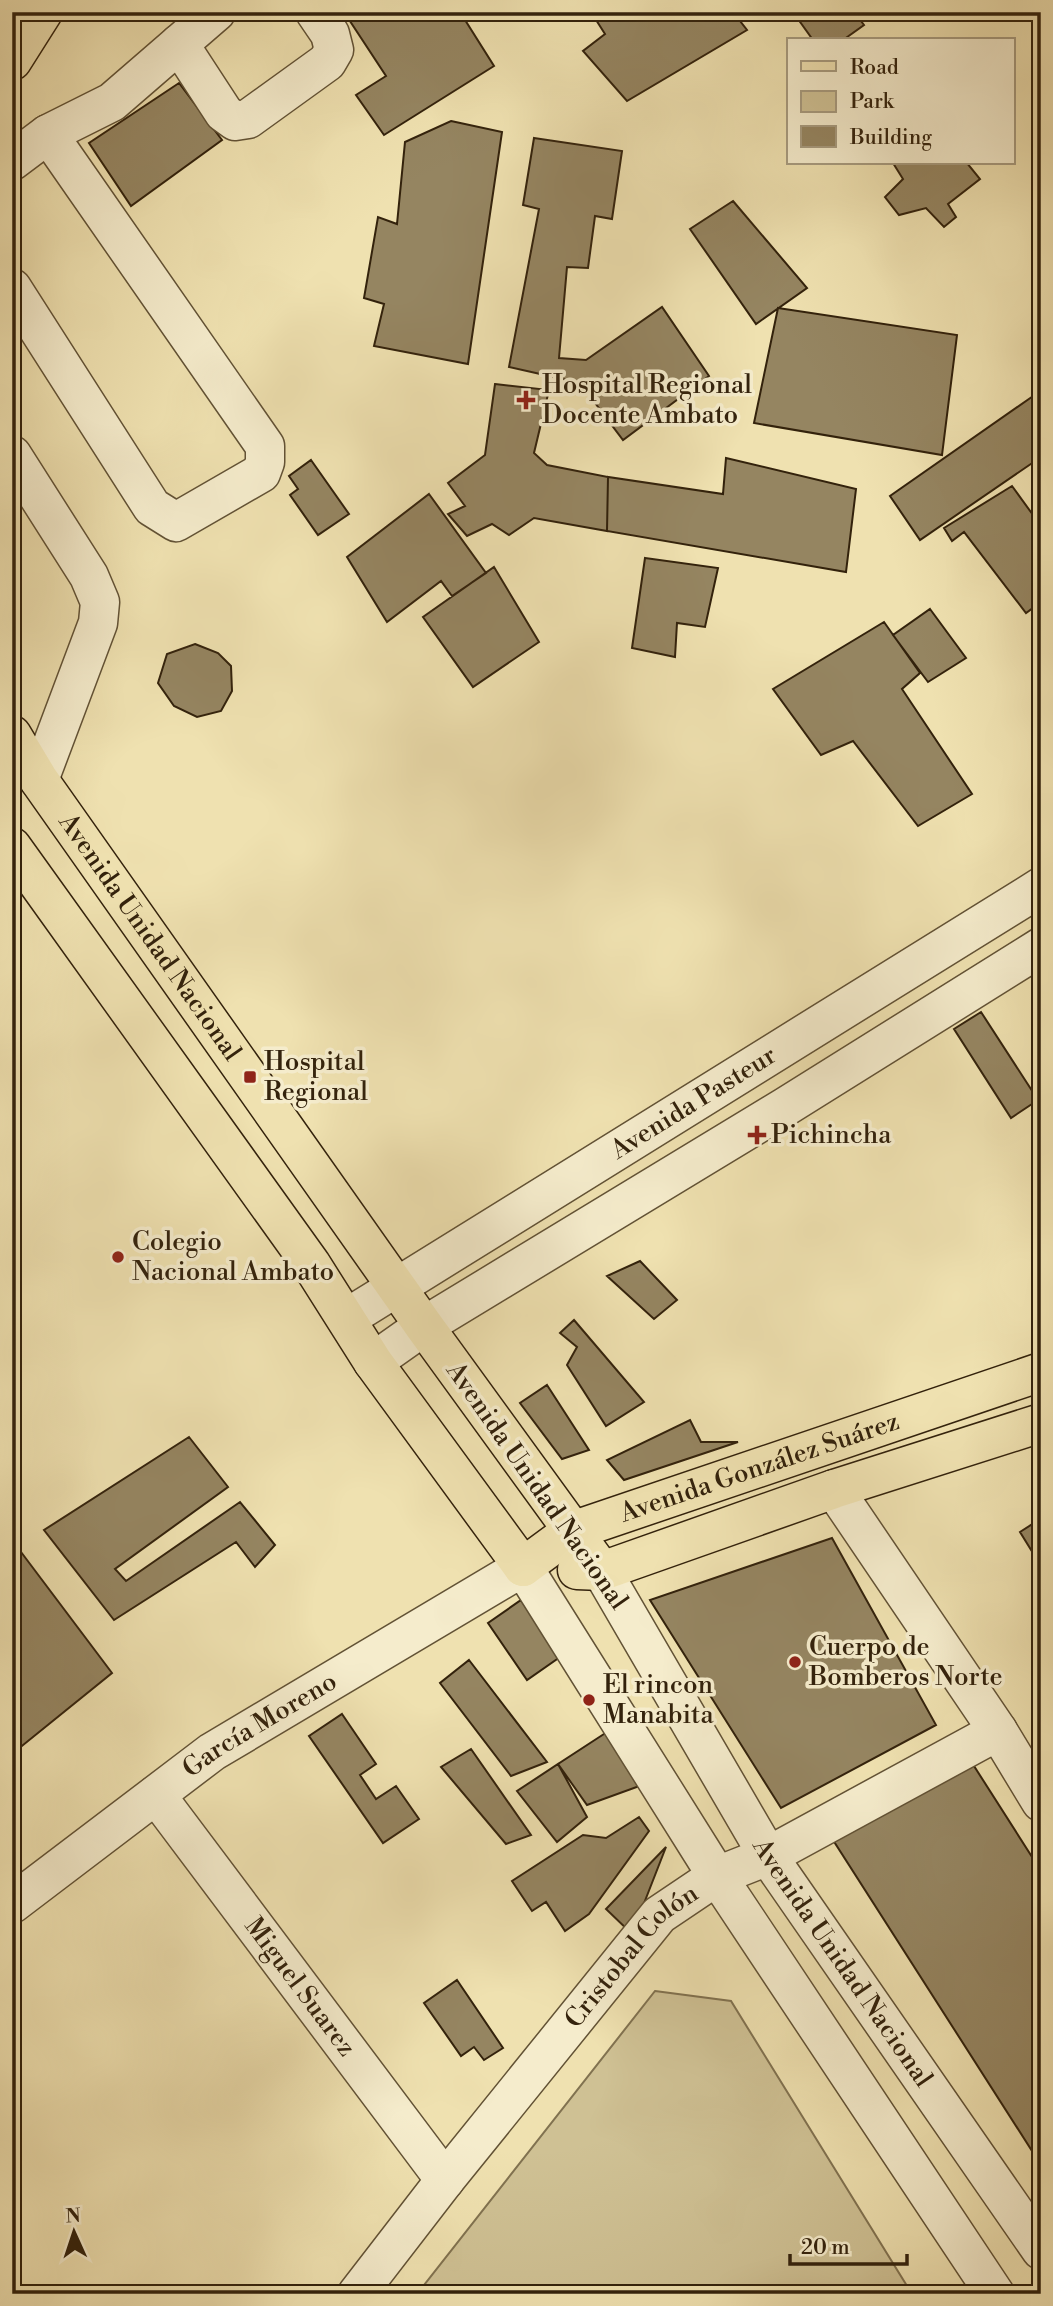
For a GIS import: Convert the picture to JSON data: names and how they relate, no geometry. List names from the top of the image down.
{
  "streets": {
    "main road": ["Avenida Unidad Nacional", "Avenida González Suárez"],
    "street": [
      "Avenida Pasteur",
      "García Moreno",
      "Cristobal Colón",
      "Miguel Suarez"
    ]
  },
  "crossings": [
    ["Avenida Unidad Nacional", "Avenida Pasteur"],
    ["Avenida Unidad Nacional", "Avenida González Suárez"],
    ["Avenida Unidad Nacional", "Cristobal Colón"],
    ["Avenida González Suárez", "García Moreno"],
    ["García Moreno", "Miguel Suarez"],
    ["Cristobal Colón", "Miguel Suarez"]
  ],
  "places": {
    "health": ["Hospital Regional Docente Ambato", "Pichincha"],
    "transit": ["Hospital Regional"],
    "other": ["Colegio Nacional Ambato", "Cuerpo de Bomberos Norte", "El rincon Manabita"]
  },
  "legend": ["Road", "Park", "Building"],
  "scale_bar": "20 m",
  "north": "top"
}
